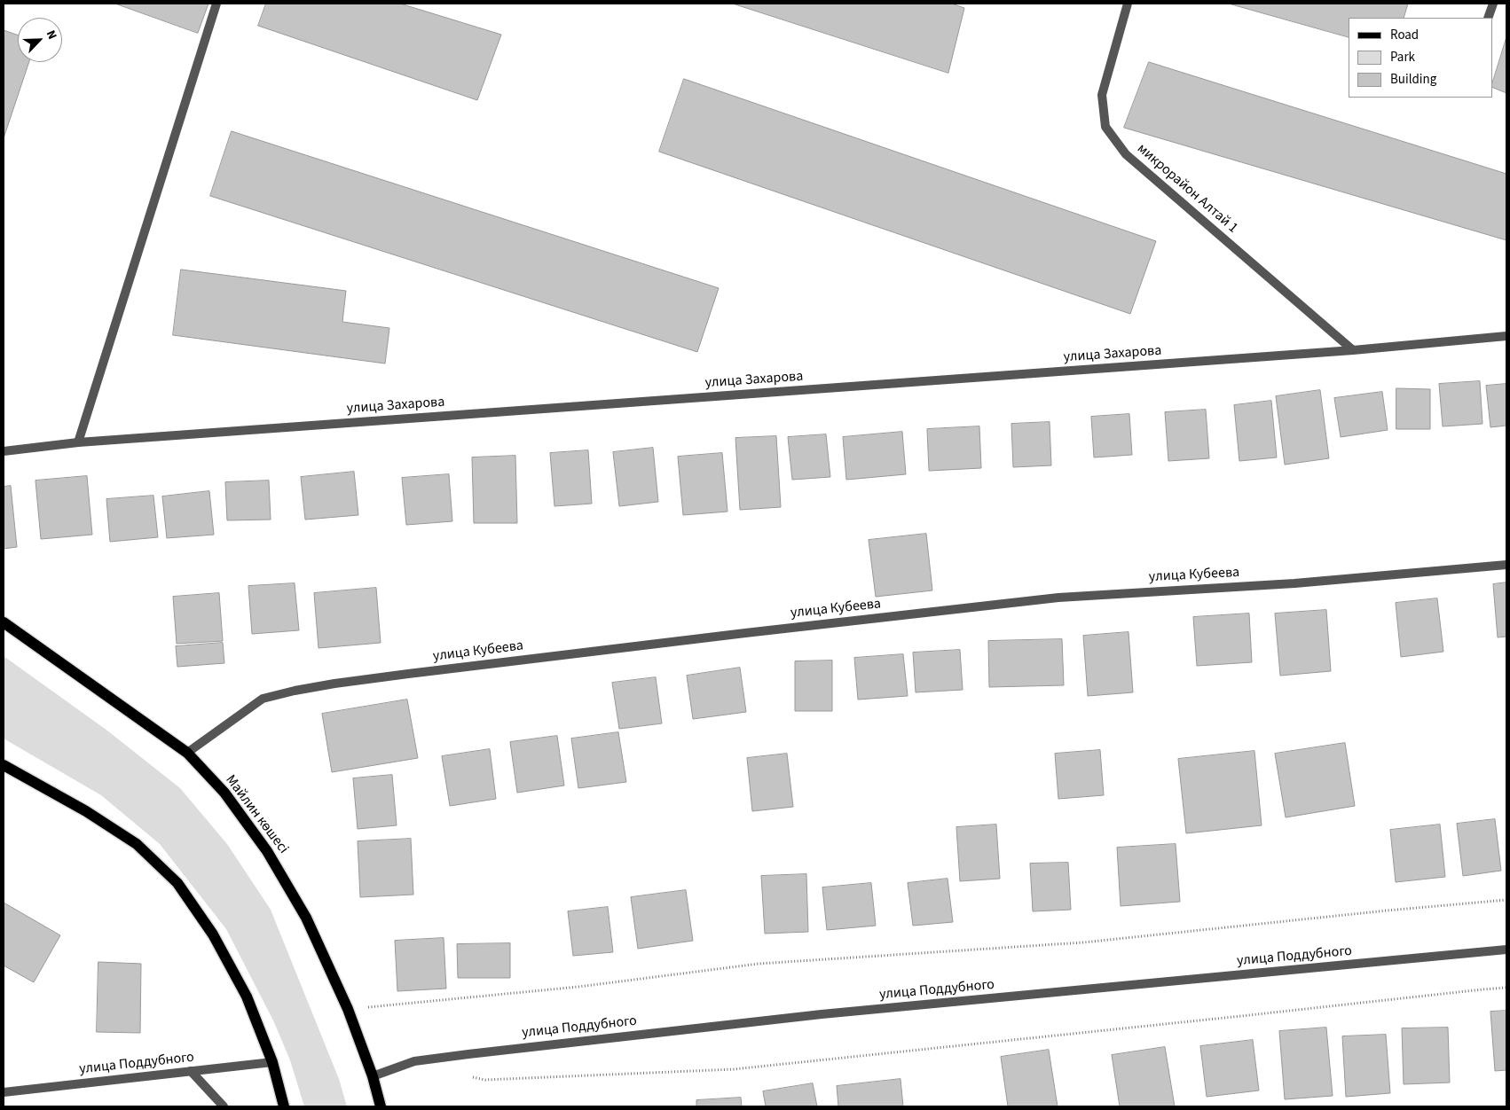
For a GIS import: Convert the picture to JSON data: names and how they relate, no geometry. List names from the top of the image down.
{
  "streets": {
    "main road": ["Майлин көшесі"],
    "street": [
      "микрорайон Алтай 1",
      "улица Захарова",
      "улица Кубеева",
      "улица Поддубного"
    ]
  },
  "crossings": [
    ["микрорайон Алтай 1", "улица Захарова"],
    ["улица Кубеева", "Майлин көшесі"],
    ["Майлин көшесі", "улица Поддубного"]
  ],
  "legend": ["Road", "Park", "Building"],
  "north": "top right"
}
